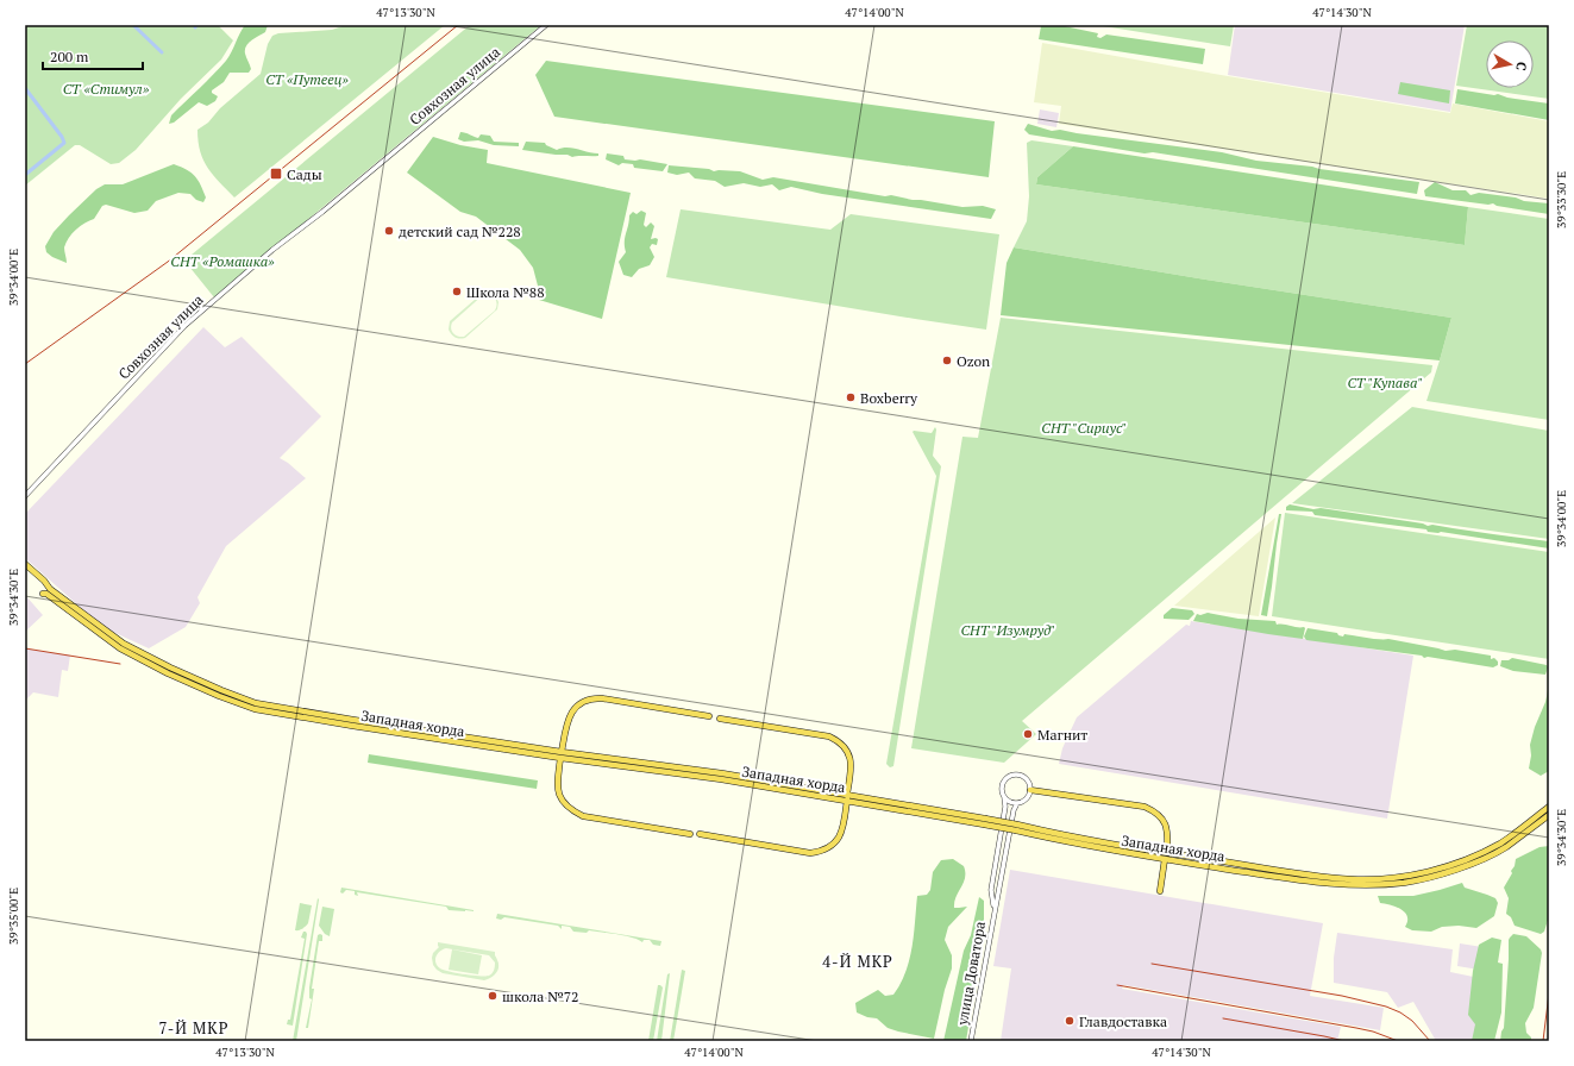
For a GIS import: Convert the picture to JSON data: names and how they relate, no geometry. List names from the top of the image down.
{
  "streets": {
    "highway": ["Западная хорда"],
    "street": ["Совхозная улица", "улица Доватора"]
  },
  "districts": ["4-Й МКР", "7-Й МКР"],
  "parks": [
    "СТ «Путеец»",
    "СТ «Стимул»",
    "СНТ «Ромашка»",
    "СТ \"Купава\"",
    "СНТ \"Сириус\"",
    "СНТ \"Изумруд\""
  ],
  "places": {
    "transit": ["Сады"],
    "other": [
      "детский сад №228",
      "Школа №88",
      "Ozon",
      "Boxberry",
      "Магнит",
      "школа №72",
      "Главдоставка"
    ]
  },
  "scale_bar": "200 m",
  "north": "right",
  "coordinates": [
    "47°13'30\"N",
    "47°14'00\"N",
    "47°14'30\"N",
    "39°33'30\"E",
    "39°34'00\"E",
    "39°34'30\"E",
    "39°35'00\"E"
  ]
}
